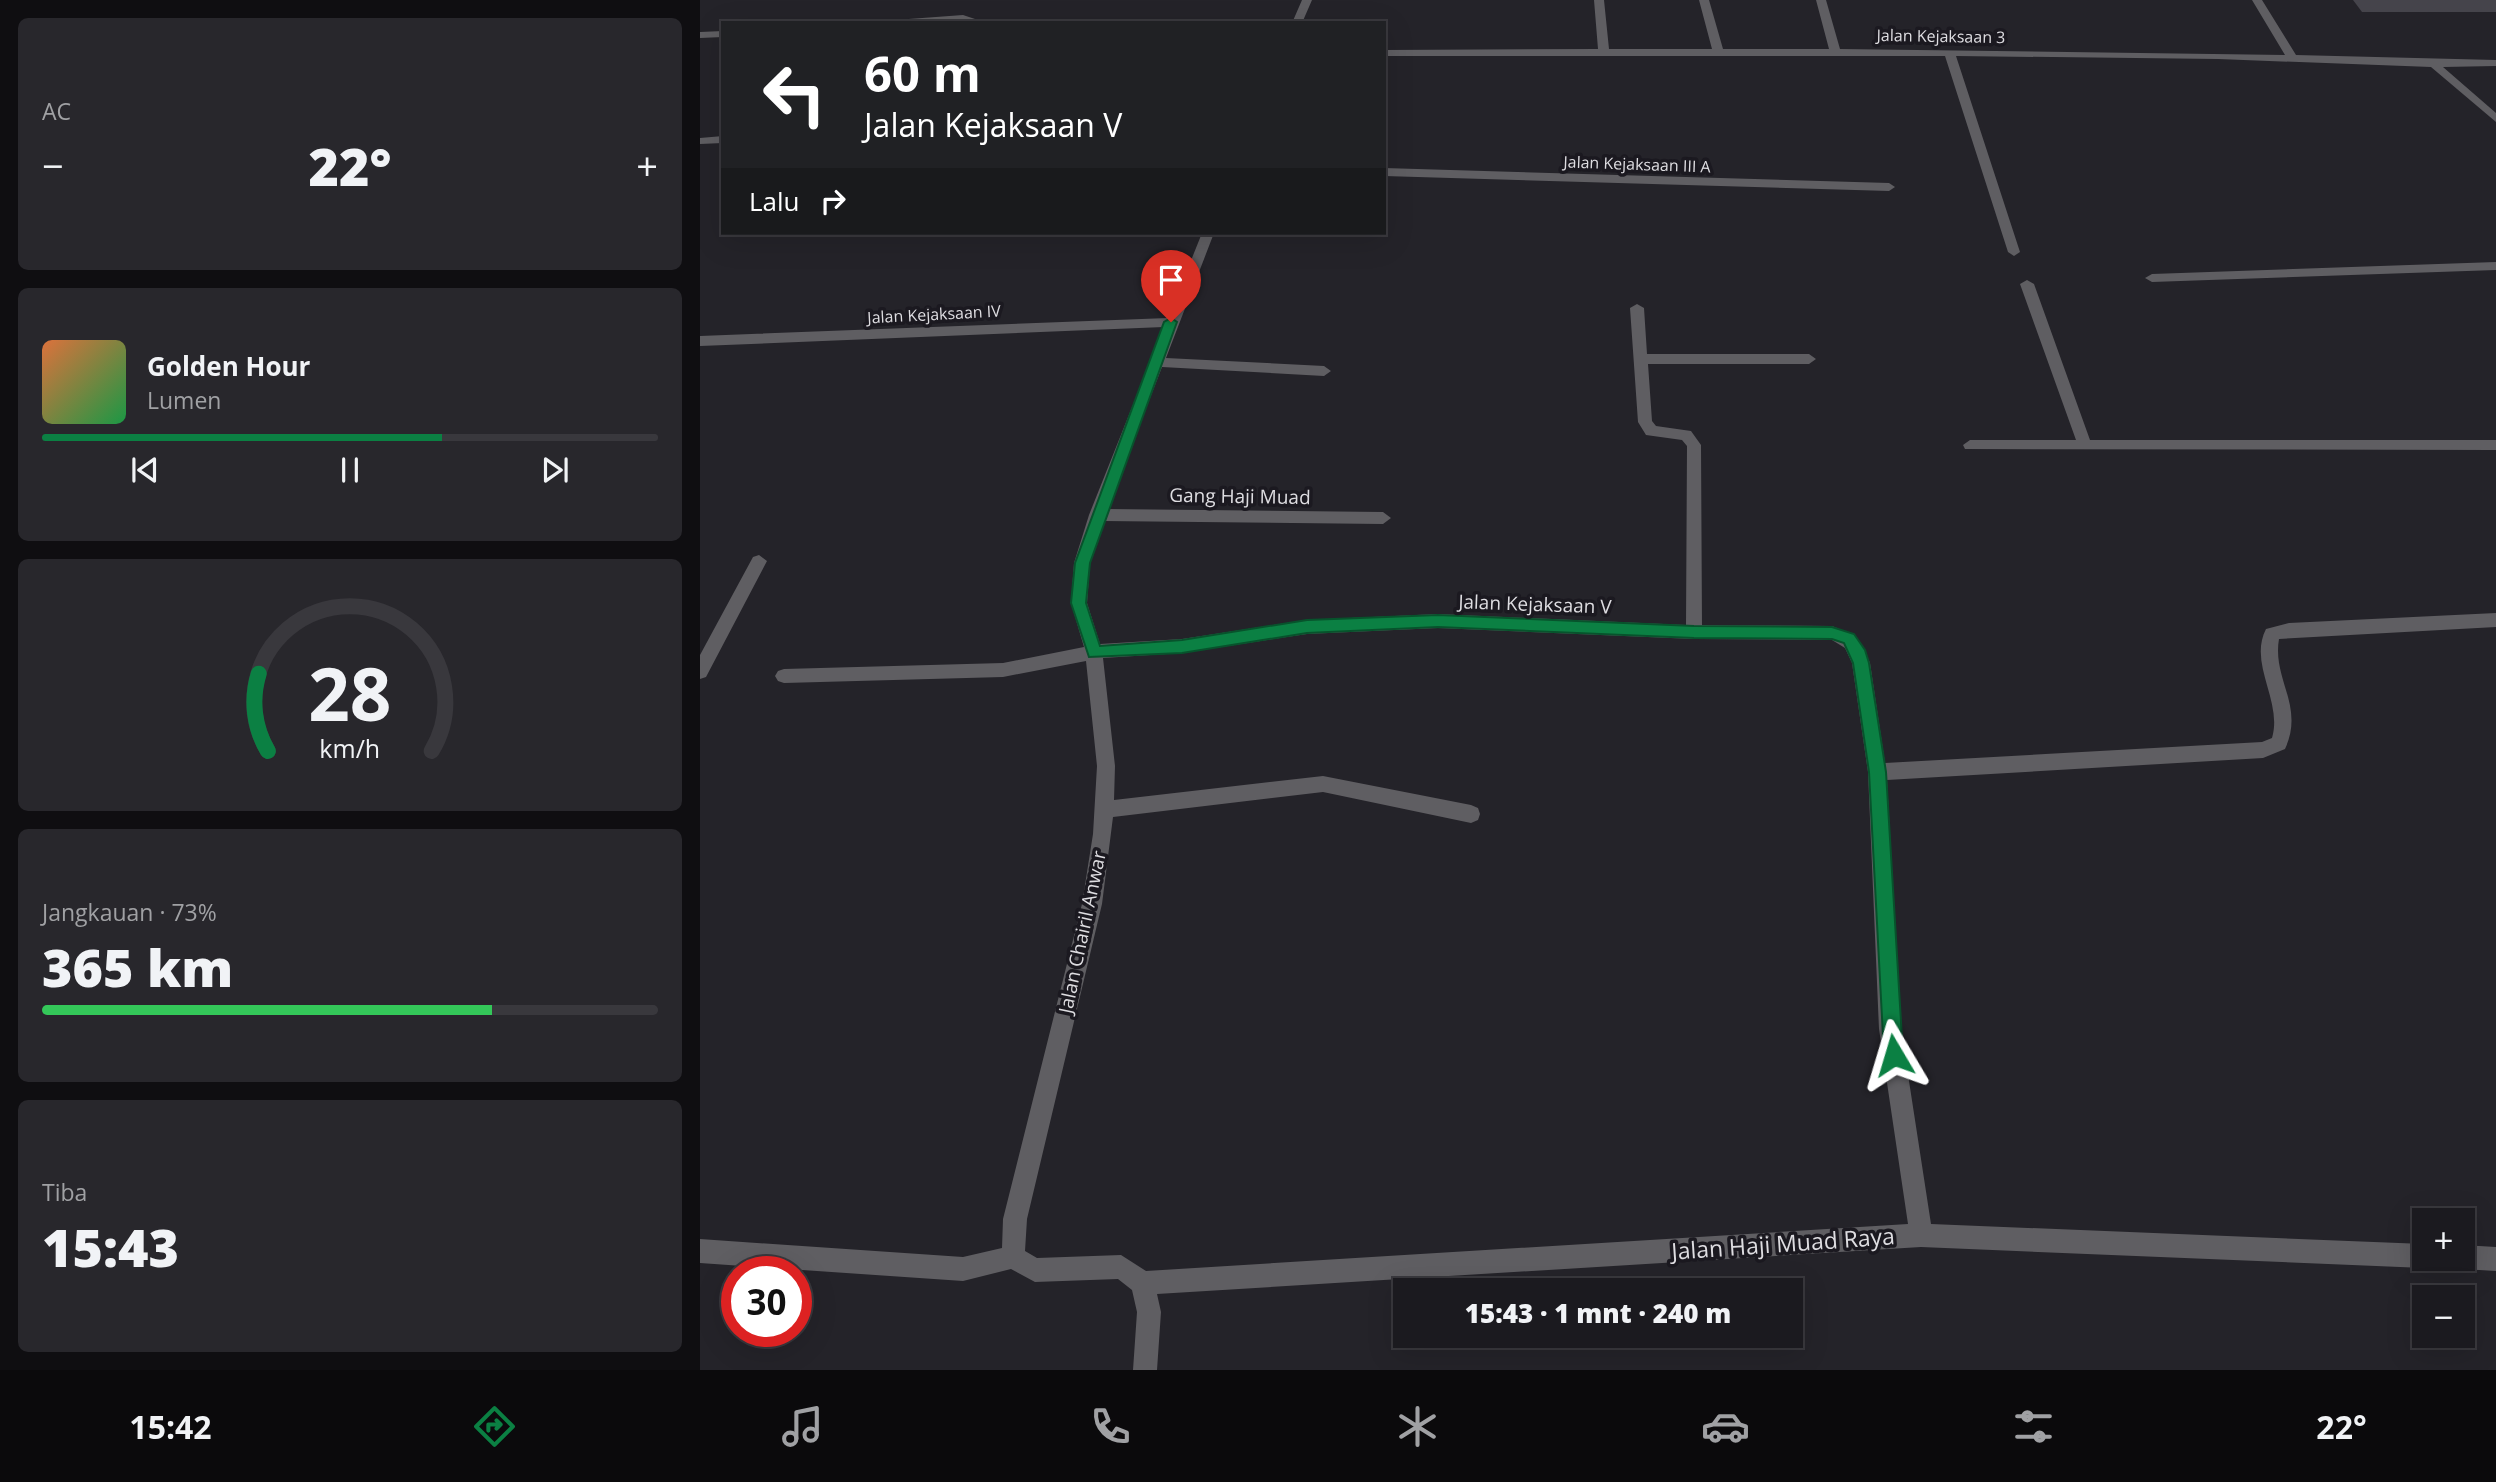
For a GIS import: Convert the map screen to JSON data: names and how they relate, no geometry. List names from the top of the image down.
{
  "streets": {
    "street": [
      "Jalan Kejaksaan 3",
      "Jalan Kejaksaan III A",
      "Jalan Kejaksaan IV",
      "Gang Haji Muad",
      "Jalan Kejaksaan V",
      "Jalan Chairil Anwar",
      "Jalan Haji Muad Raya"
    ]
  },
  "crossings": [
    ["Jalan Kejaksaan IV", "Jalan Chairil Anwar"],
    ["Gang Haji Muad", "Jalan Chairil Anwar"],
    ["Jalan Kejaksaan V", "Jalan Chairil Anwar"]
  ],
  "page": {
    "tile": [
      "AC",
      ["Jangkauan · 73%", "365 km"],
      ["Tiba", "15:43"]
    ],
    "turn": ["60 m", "Jalan Kejaksaan V"],
    "heat": ["−", "22°", "+"],
    "then": "Lalu",
    "song": ["Golden Hour", "Lumen"],
    "map_buttons": ["+", "−"],
    "limit": "30",
    "trip": "15:43 · 1 mnt · 240 m",
    "tabs": ["15:42", "22°"],
    "gauge": ["28", "km/h"]
  }
}
